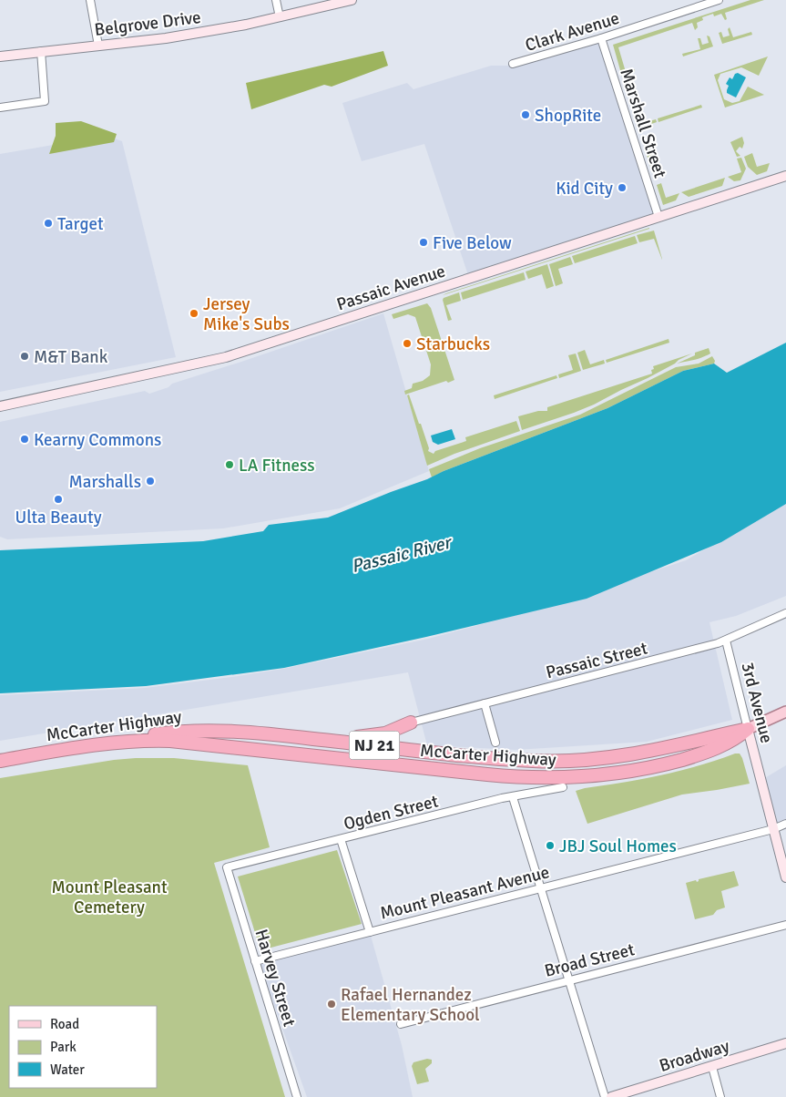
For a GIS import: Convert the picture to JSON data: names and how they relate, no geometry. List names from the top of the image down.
{
  "streets": {
    "highway": ["McCarter Highway", "NJ 21"],
    "main road": [
      "Belgrove Drive",
      "Passaic Avenue",
      "3rd Avenue",
      "Broadway"
    ],
    "street": [
      "Clark Avenue",
      "Marshall Street",
      "Passaic Street",
      "Ogden Street",
      "Mount Pleasant Avenue",
      "Broad Street",
      "Harvey Street"
    ]
  },
  "crossings": [
    ["Clark Avenue", "Marshall Street"],
    ["Marshall Street", "Passaic Avenue"],
    ["Passaic Street", "3rd Avenue"],
    ["3rd Avenue", "McCarter Highway"],
    ["3rd Avenue", "Mount Pleasant Avenue"],
    ["Ogden Street", "Harvey Street"],
    ["Mount Pleasant Avenue", "Harvey Street"]
  ],
  "water": ["Passaic River"],
  "parks": ["Mount Pleasant Cemetery"],
  "places": [
    "ShopRite",
    "Kid City",
    "Target",
    "Five Below",
    "Jersey Mike's Subs",
    "Starbucks",
    "M&T Bank",
    "Kearny Commons",
    "LA Fitness",
    "Marshalls",
    "Ulta Beauty",
    "JBJ Soul Homes",
    "Rafael Hernandez Elementary School"
  ],
  "legend": ["Road", "Park", "Water"]
}
